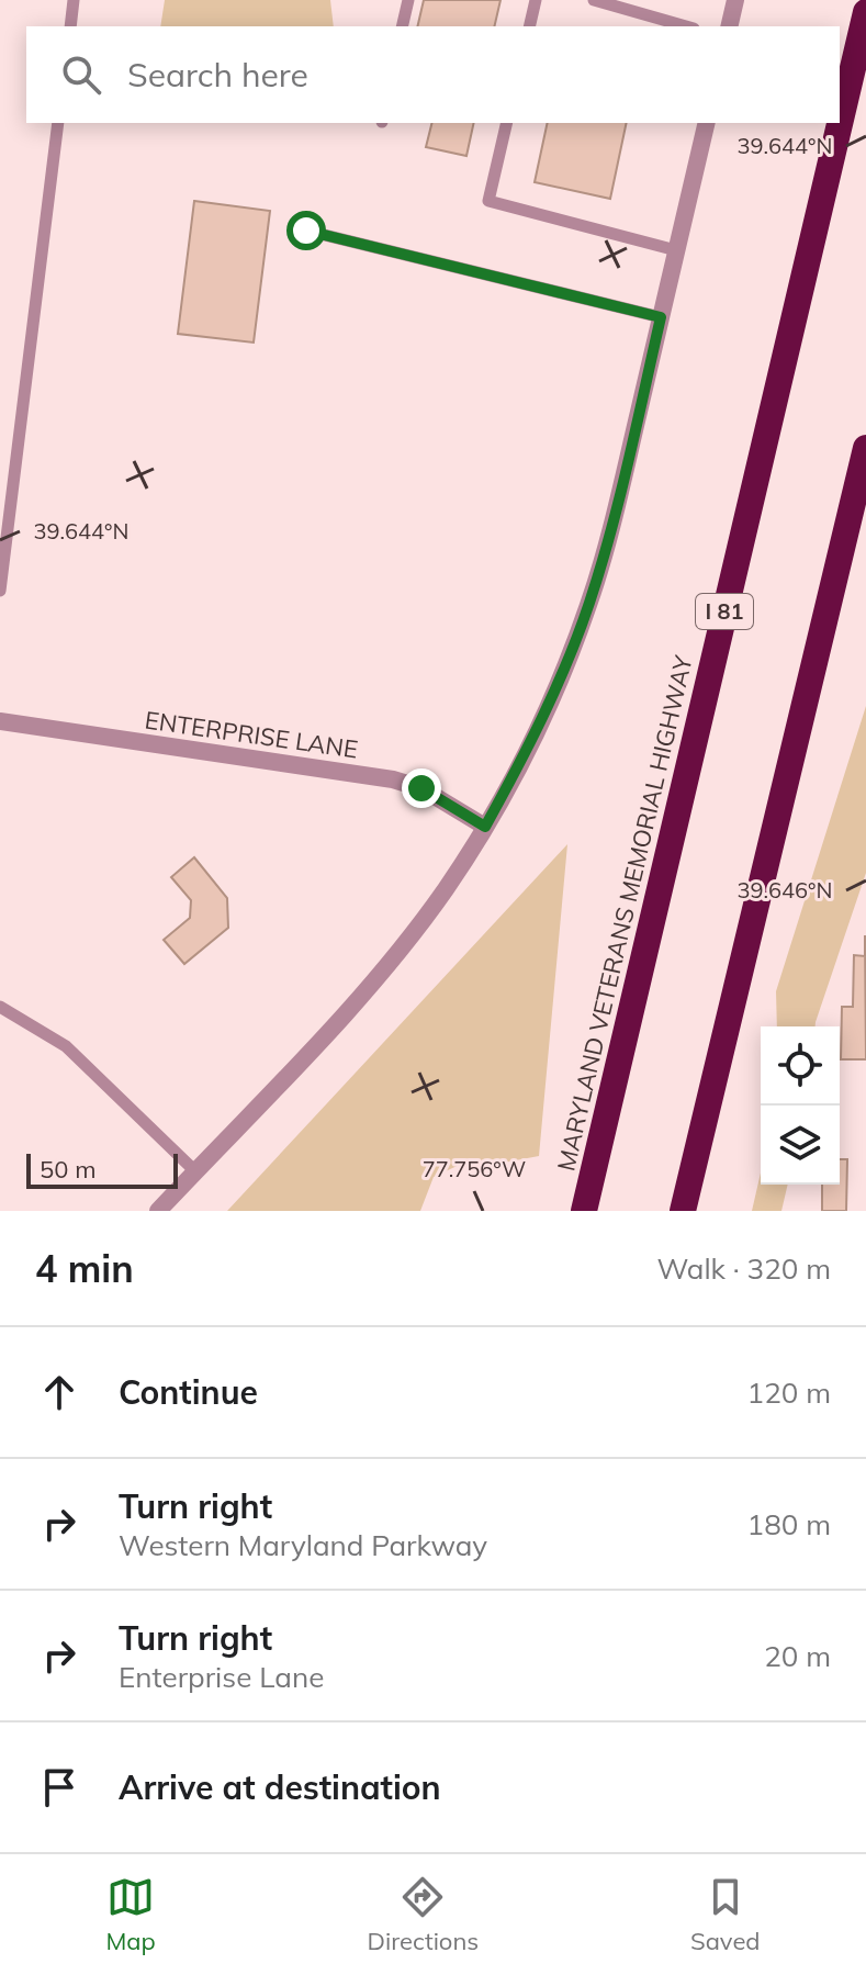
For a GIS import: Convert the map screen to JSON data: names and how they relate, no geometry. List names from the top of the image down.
{
  "streets": {
    "highway": ["I 81", "MARYLAND VETERANS MEMORIAL HIGHWAY"],
    "street": ["ENTERPRISE LANE"]
  },
  "scale_bar": "50 m",
  "page": {
    "search": "Search here",
    "scale": "50 m",
    "heading": ["4 min", "Walk · 320 m"],
    "list": [
      ["Continue", "120 m"],
      ["Turn right", "Western Maryland Parkway", "180 m"],
      ["Turn right", "Enterprise Lane", "20 m"],
      "Arrive at destination"
    ],
    "nav": ["Map", "Directions", "Saved"]
  },
  "coordinates": ["39.644°N", "39.646°N", "77.756°W"]
}
